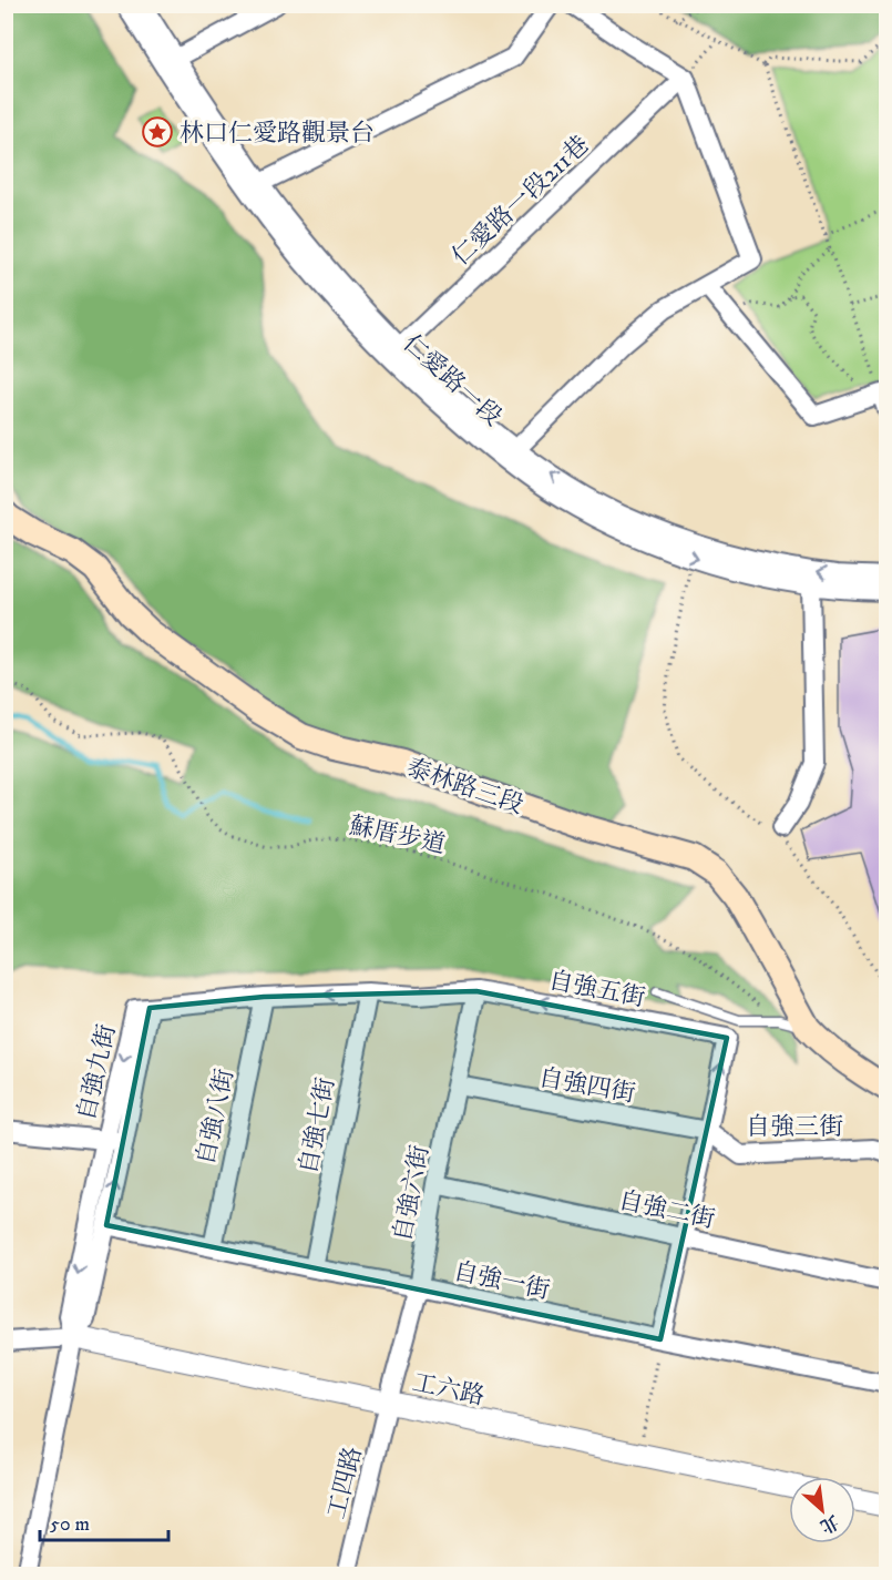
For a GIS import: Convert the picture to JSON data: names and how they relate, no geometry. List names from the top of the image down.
{
  "streets": {
    "main road": ["泰林路三段"],
    "street": [
      "仁愛路一段211巷",
      "仁愛路一段",
      "自強五街",
      "自強九街",
      "自強四街",
      "自強八街",
      "自強七街",
      "自強三街",
      "自強六街",
      "自強二街",
      "自強一街",
      "工六路",
      "工四路"
    ],
    "path": ["蘇厝步道"]
  },
  "crossings": [
    ["仁愛路一段211巷", "仁愛路一段"],
    ["自強五街", "自強九街"],
    ["自強五街", "自強四街"],
    ["自強五街", "自強八街"],
    ["自強五街", "自強七街"],
    ["自強五街", "自強三街"],
    ["自強五街", "自強六街"],
    ["自強五街", "自強二街"],
    ["自強五街", "自強一街"],
    ["自強九街", "自強一街"],
    ["自強九街", "工六路"],
    ["自強四街", "自強三街"],
    ["自強四街", "自強六街"],
    ["自強八街", "自強一街"],
    ["自強七街", "自強一街"],
    ["自強六街", "自強二街"],
    ["自強六街", "自強一街"],
    ["自強六街", "工六路"],
    ["自強六街", "工四路"],
    ["工六路", "工四路"]
  ],
  "places": {
    "place": ["林口仁愛路觀景台"]
  },
  "scale_bar": "50 m",
  "north": "bottom right"
}
